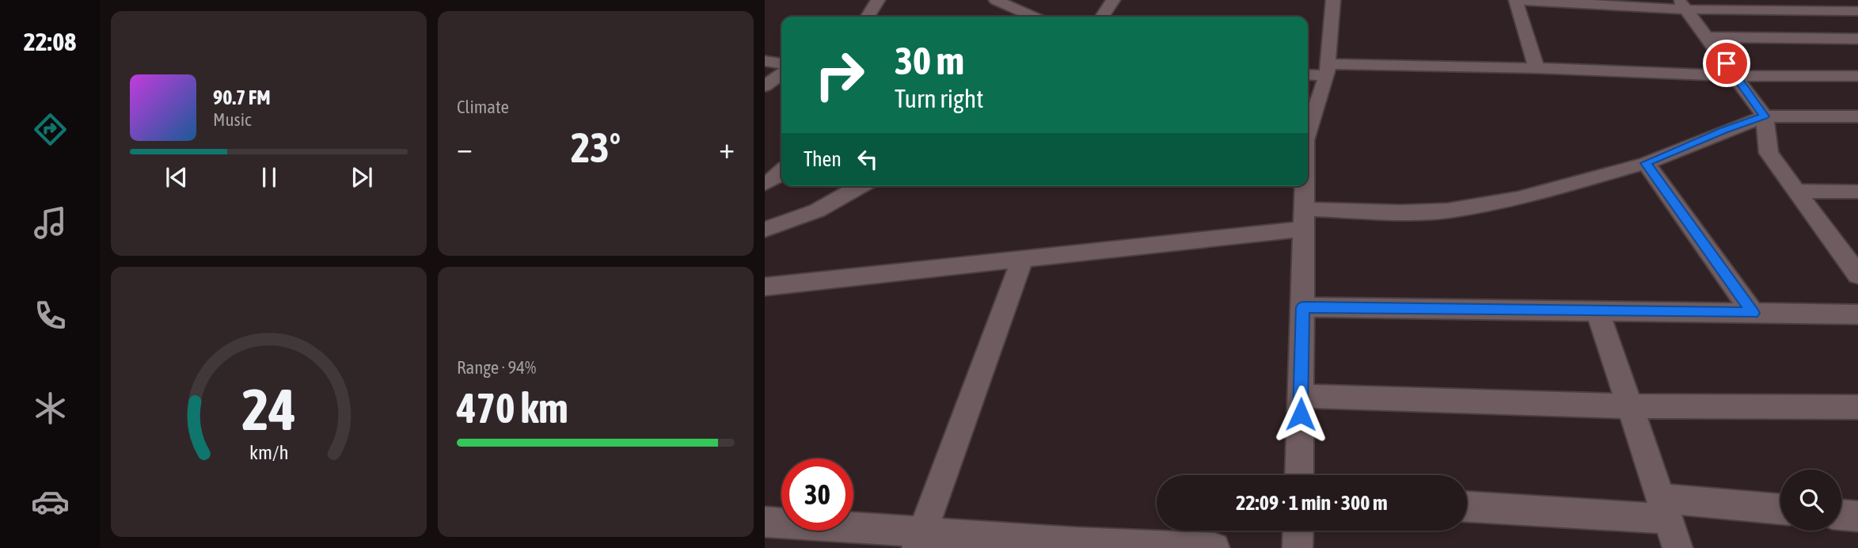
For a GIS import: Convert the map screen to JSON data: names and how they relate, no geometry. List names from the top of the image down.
{
  "page": {
    "tabs": "22:08",
    "tile": [
      "Climate",
      ["Range · 94%", "470 km"]
    ],
    "turn": ["30 m", "Turn right"],
    "song": ["90.7 FM", "Music"],
    "heat": ["−", "23°", "+"],
    "then": "Then",
    "limit": "30",
    "trip": "22:09 · 1 min · 300 m",
    "gauge": ["24", "km/h"]
  }
}
